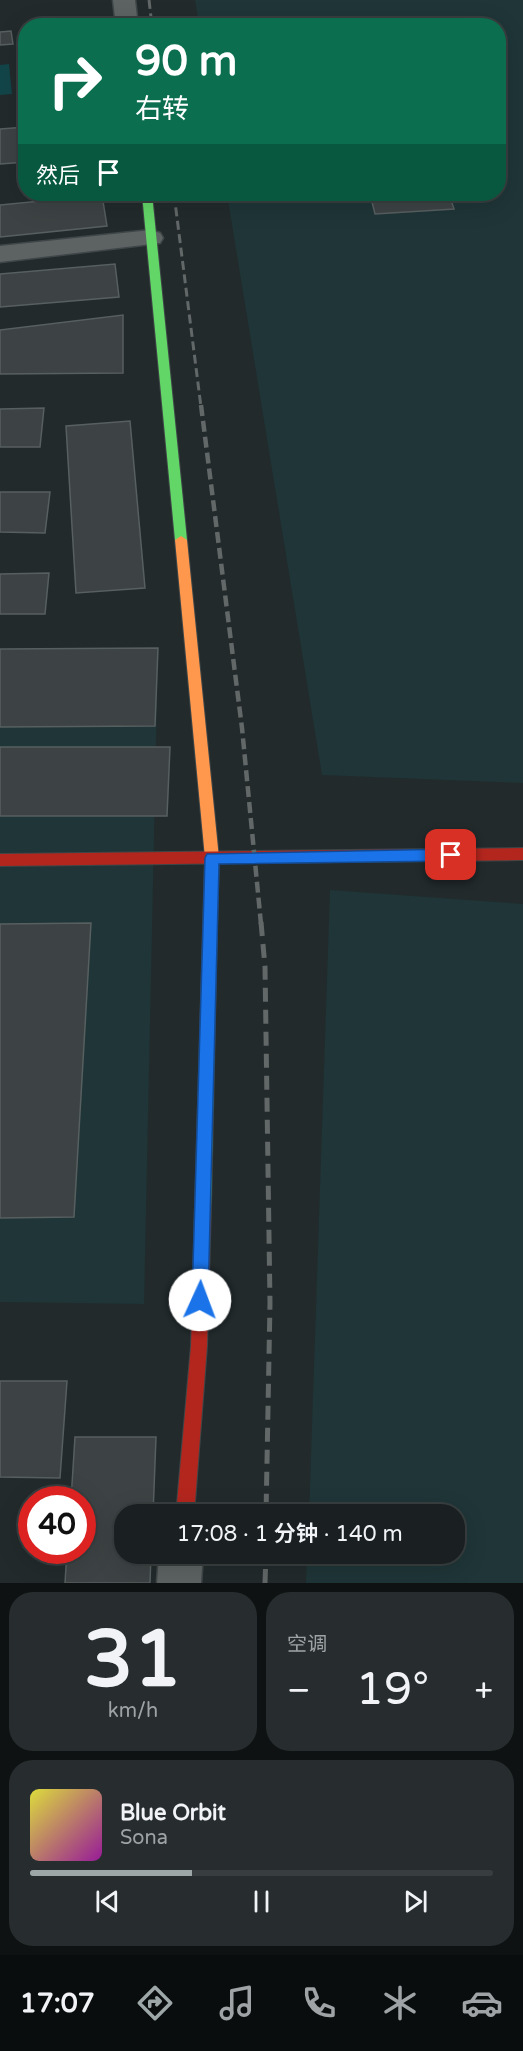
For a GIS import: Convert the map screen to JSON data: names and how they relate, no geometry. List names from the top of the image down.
{
  "page": {
    "turn": ["90 m", "右转"],
    "then": "然后",
    "limit": "40",
    "trip": "17:08 · 1 分钟 · 140 m",
    "tile": [
      ["31", "km/h"],
      "空调"
    ],
    "heat": ["−", "19°", "+"],
    "song": ["Blue Orbit", "Sona"],
    "tabs": "17:07"
  }
}
